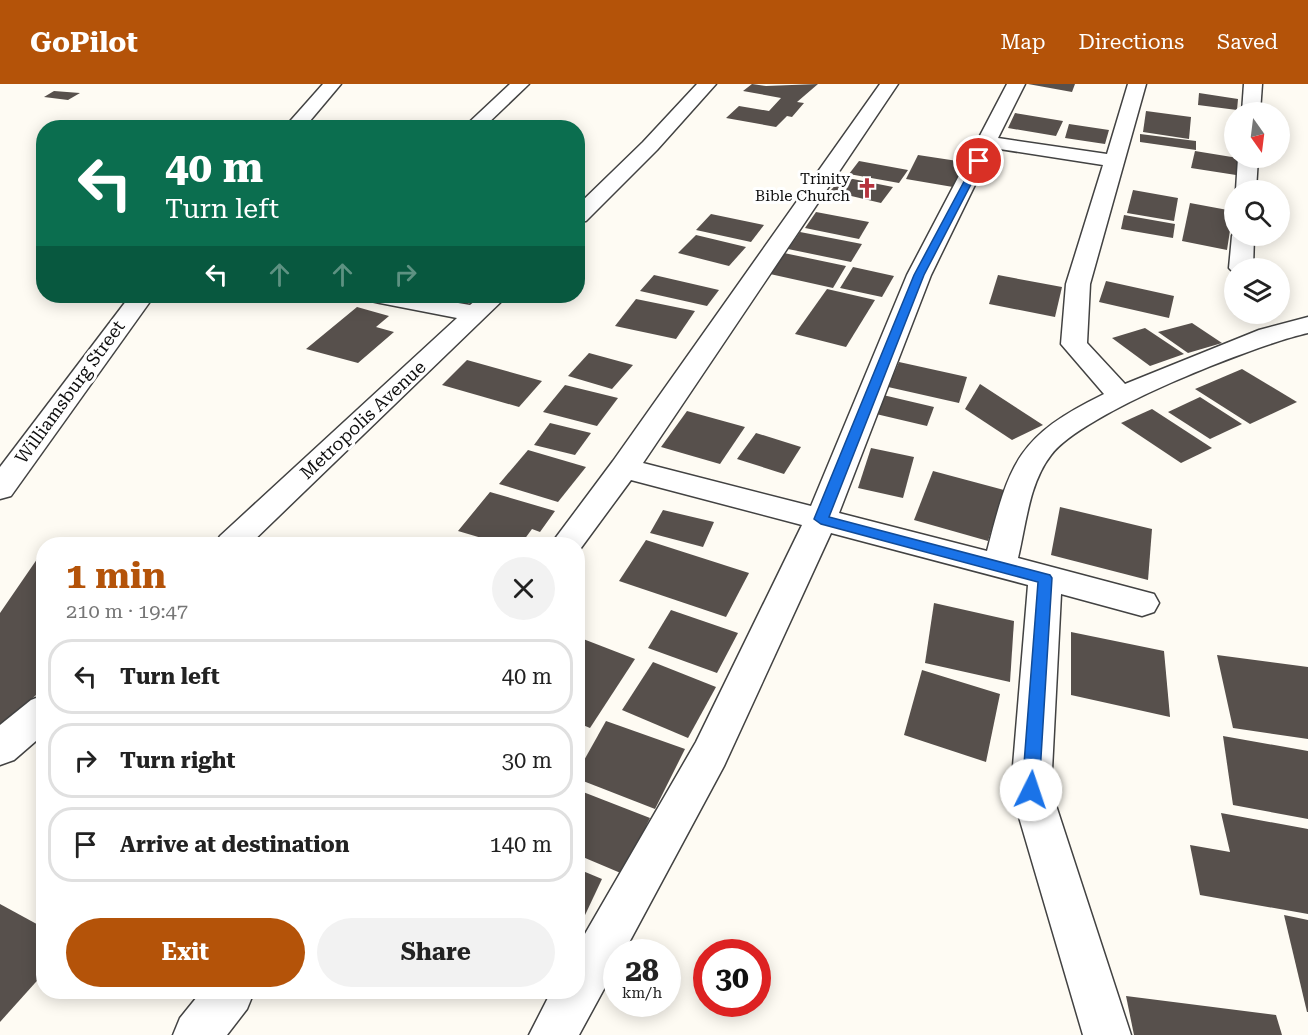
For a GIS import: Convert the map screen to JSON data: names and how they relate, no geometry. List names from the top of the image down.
{
  "streets": {
    "street": ["Williamsburg Street", "Metropolis Avenue"]
  },
  "places": {
    "church": ["Trinity Bible Church"]
  },
  "north": "bottom",
  "page": {
    "header": "GoPilot",
    "nav": ["Map", "Directions", "Saved"],
    "turn": ["40 m", "Turn left"],
    "heading": ["1 min", "210 m · 19:47"],
    "list": [
      {
        "name": "Turn left",
        "value": "40 m"
      },
      {
        "name": "Turn right",
        "value": "30 m"
      },
      {
        "name": "Arrive at destination",
        "value": "140 m"
      }
    ],
    "buttons": ["Exit", "Share"],
    "speed": "28 km/h",
    "limit": "30"
  }
}
